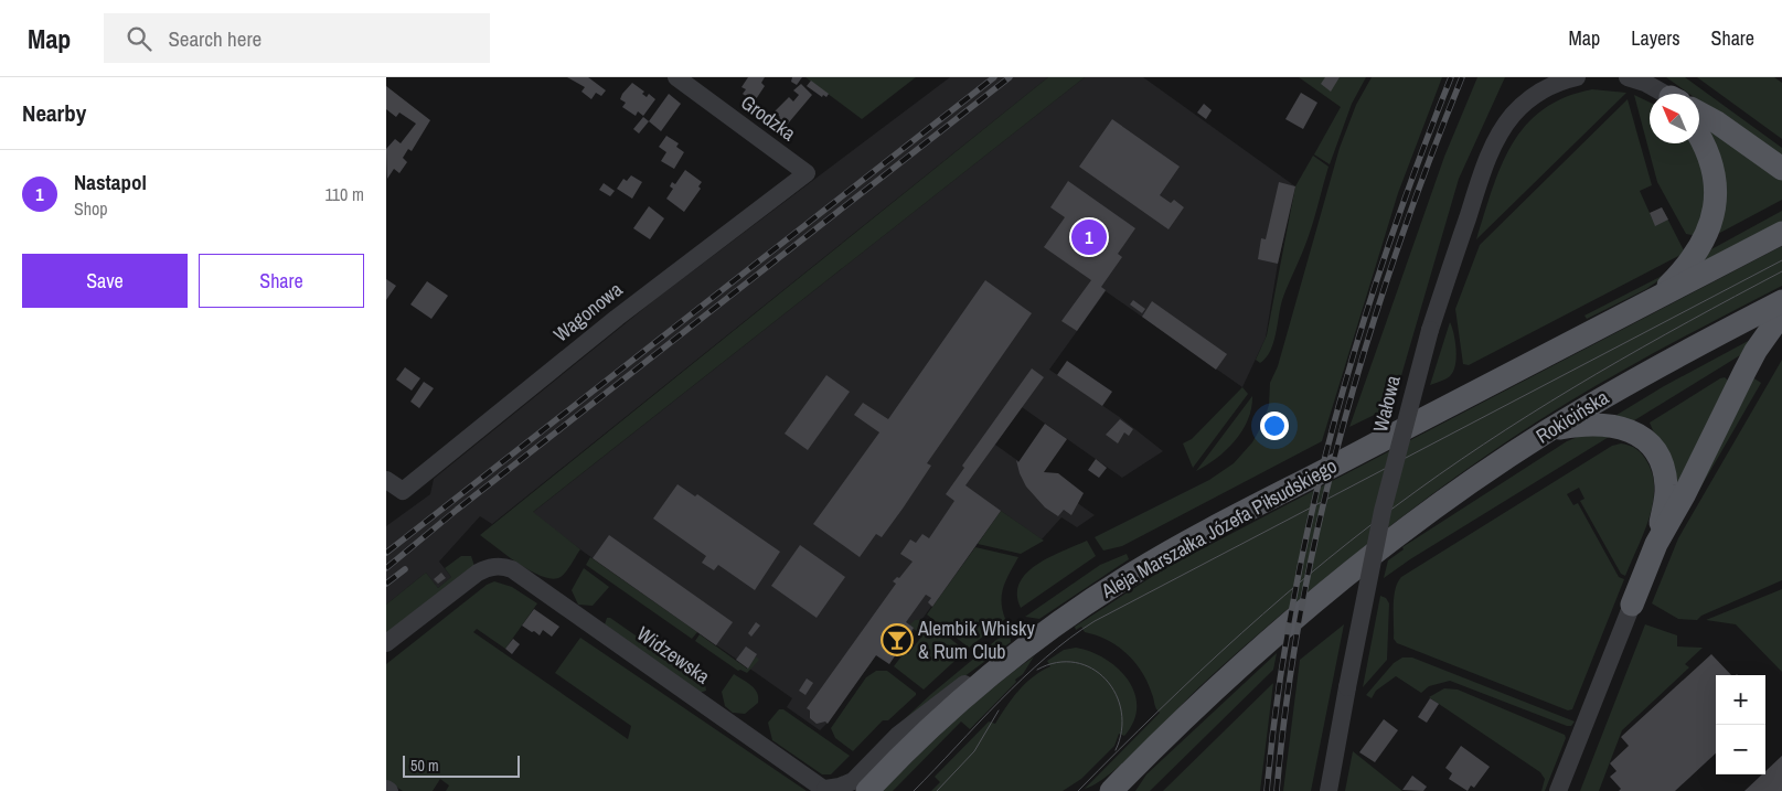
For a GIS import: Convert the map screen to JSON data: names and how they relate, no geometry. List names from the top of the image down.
{
  "streets": {
    "main road": ["Rokicińska", "Aleja Marszałka Józefa Piłsudskiego"],
    "street": [
      "Grodzka",
      "Wagonowa",
      "Wałowa",
      "Widzewska"
    ]
  },
  "crossings": [
    ["Grodzka", "Wagonowa"],
    ["Aleja Marszałka Józefa Piłsudskiego", "Widzewska"]
  ],
  "places": {
    "bar": ["Alembik Whisky & Rum Club"]
  },
  "scale_bar": "50 m",
  "north": "top left",
  "page": {
    "header": "Map",
    "search": "Search here",
    "nav": ["Map", "Layers", "Share"],
    "heading": "Nearby",
    "list": [
      {
        "mark": "1",
        "name": "Nastapol",
        "note": "Shop",
        "value": "110 m"
      }
    ],
    "pins": "1",
    "buttons": ["Save", "Share"],
    "map_buttons": ["+", "−"],
    "scale": "50 m"
  }
}
